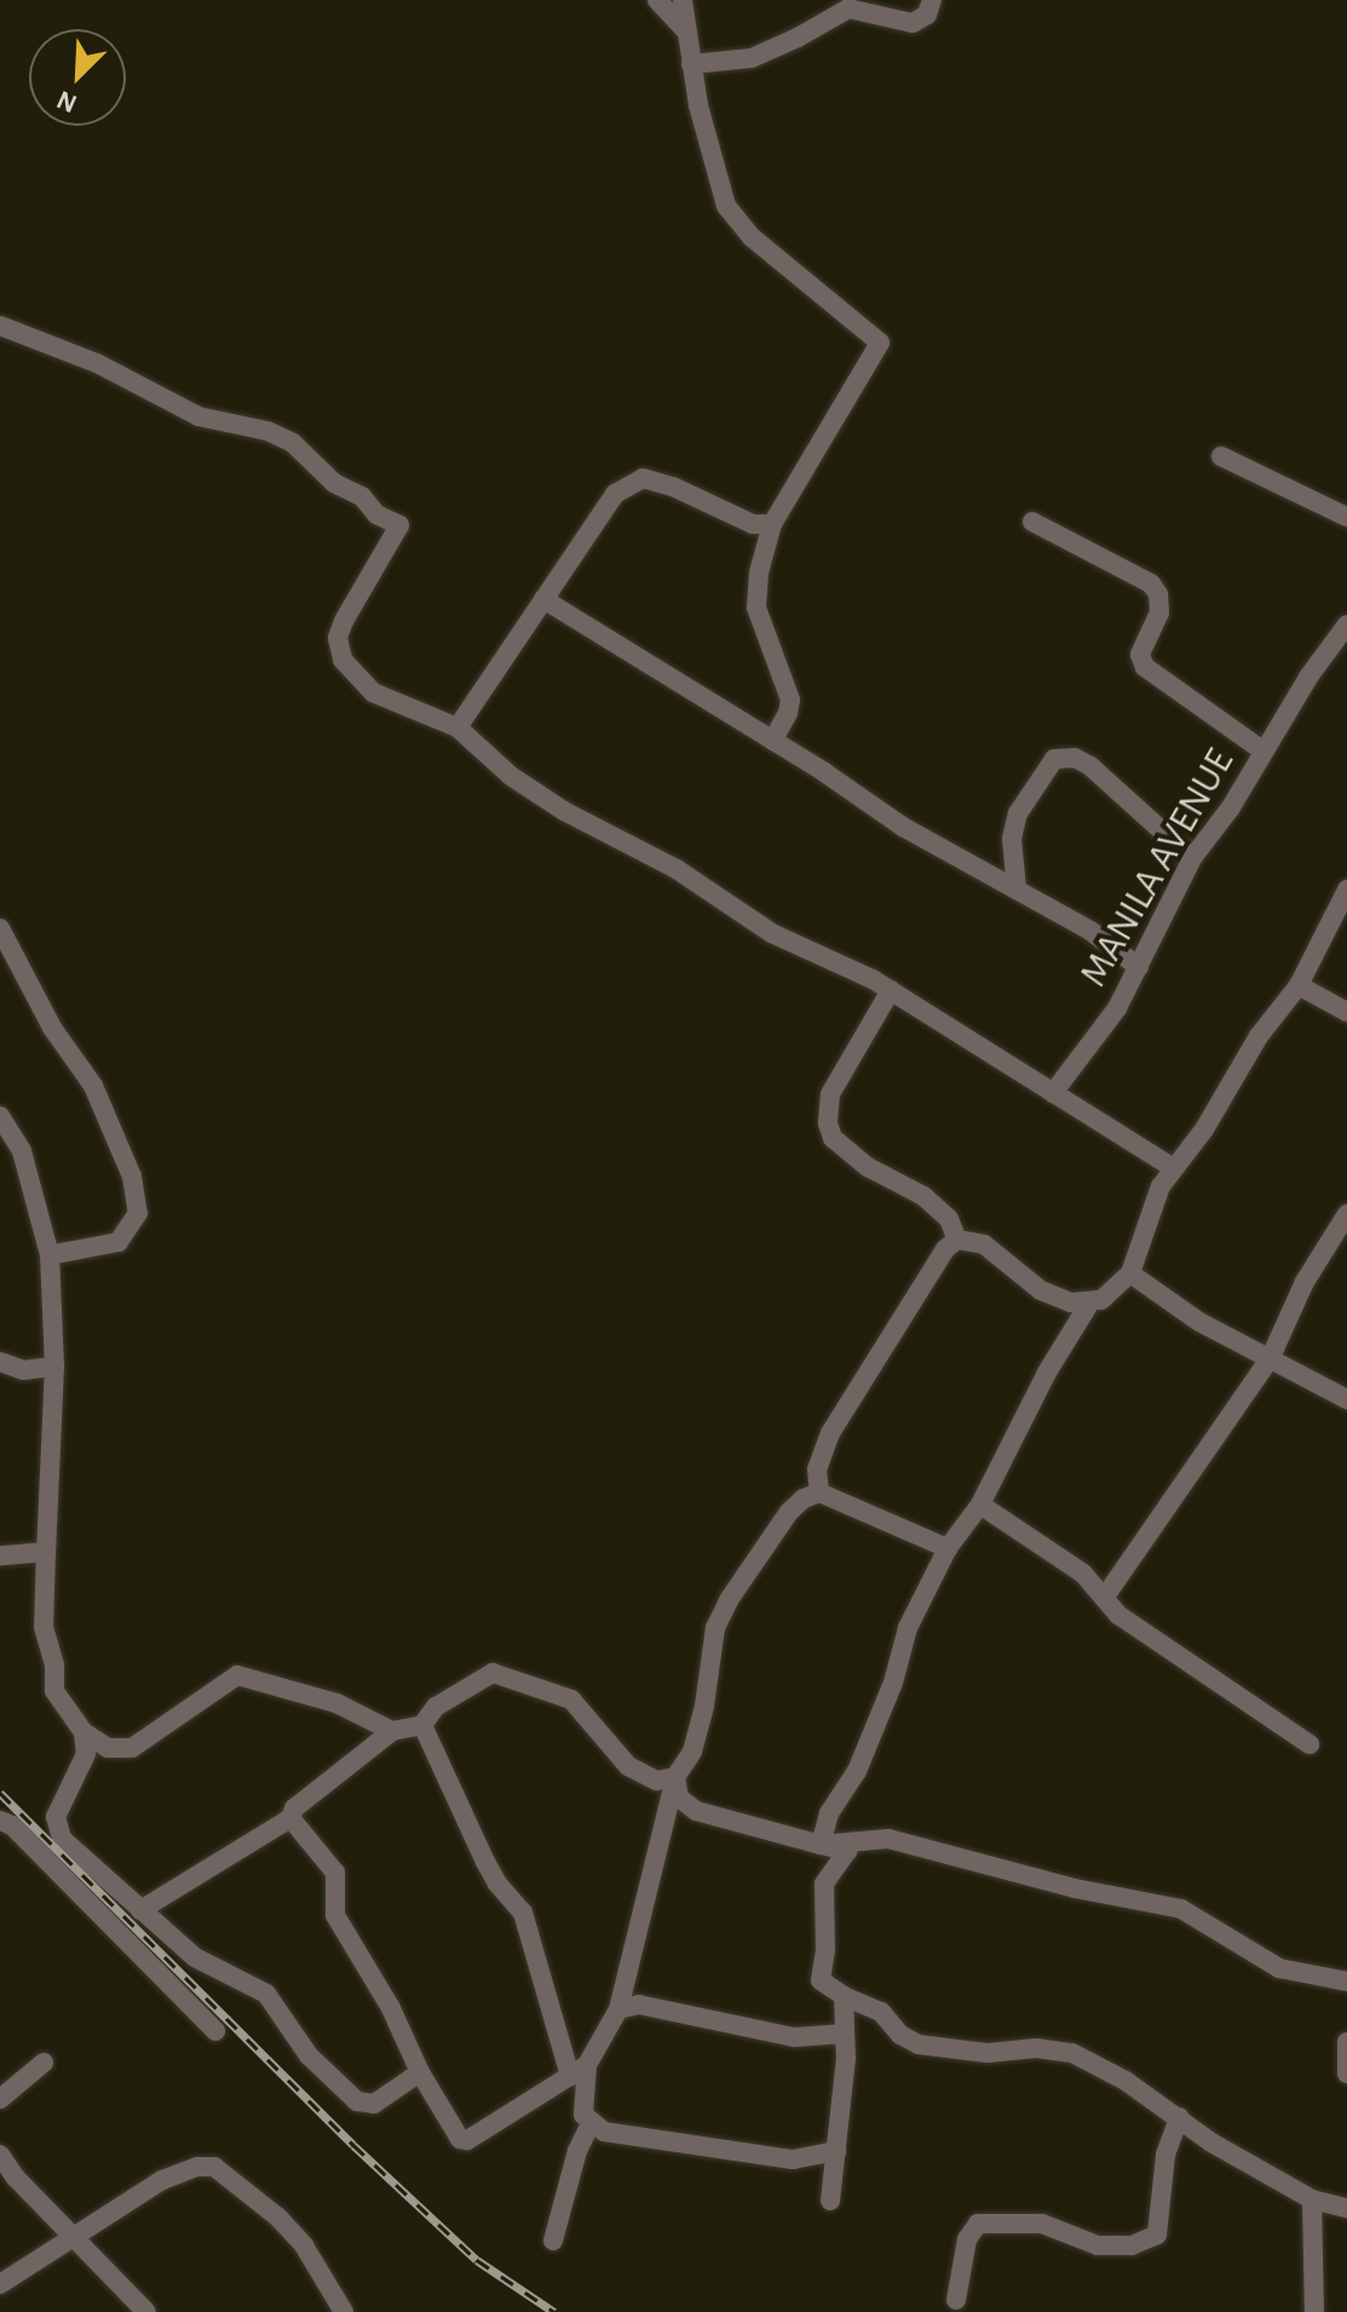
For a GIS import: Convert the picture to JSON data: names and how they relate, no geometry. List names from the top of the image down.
{
  "streets": {
    "street": ["MANILA AVENUE"]
  },
  "north": "bottom left"
}
